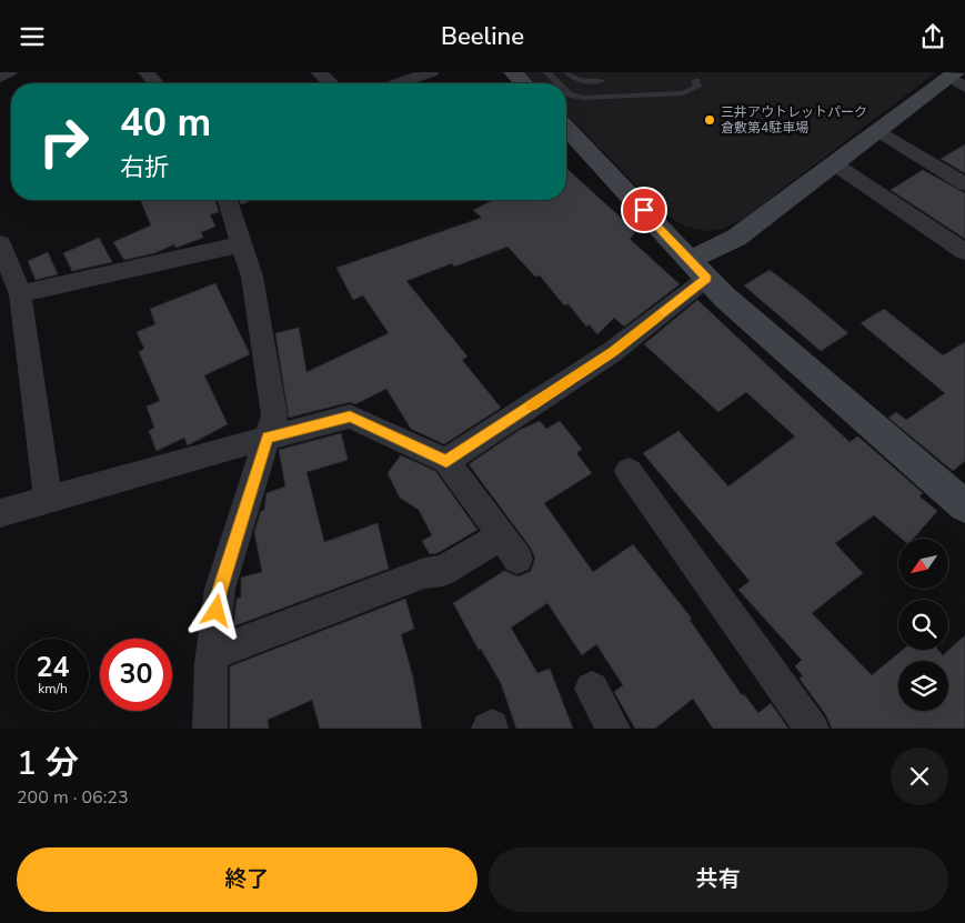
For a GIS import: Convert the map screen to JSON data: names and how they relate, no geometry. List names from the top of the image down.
{
  "places": ["三井アウトレットパーク 倉敷第4駐車場"],
  "north": "bottom left",
  "page": {
    "header": "Beeline",
    "turn": ["40 m", "右折"],
    "speed": "24 km/h",
    "limit": "30",
    "heading": ["1 分", "200 m · 06:23"],
    "buttons": ["終了", "共有"]
  }
}
